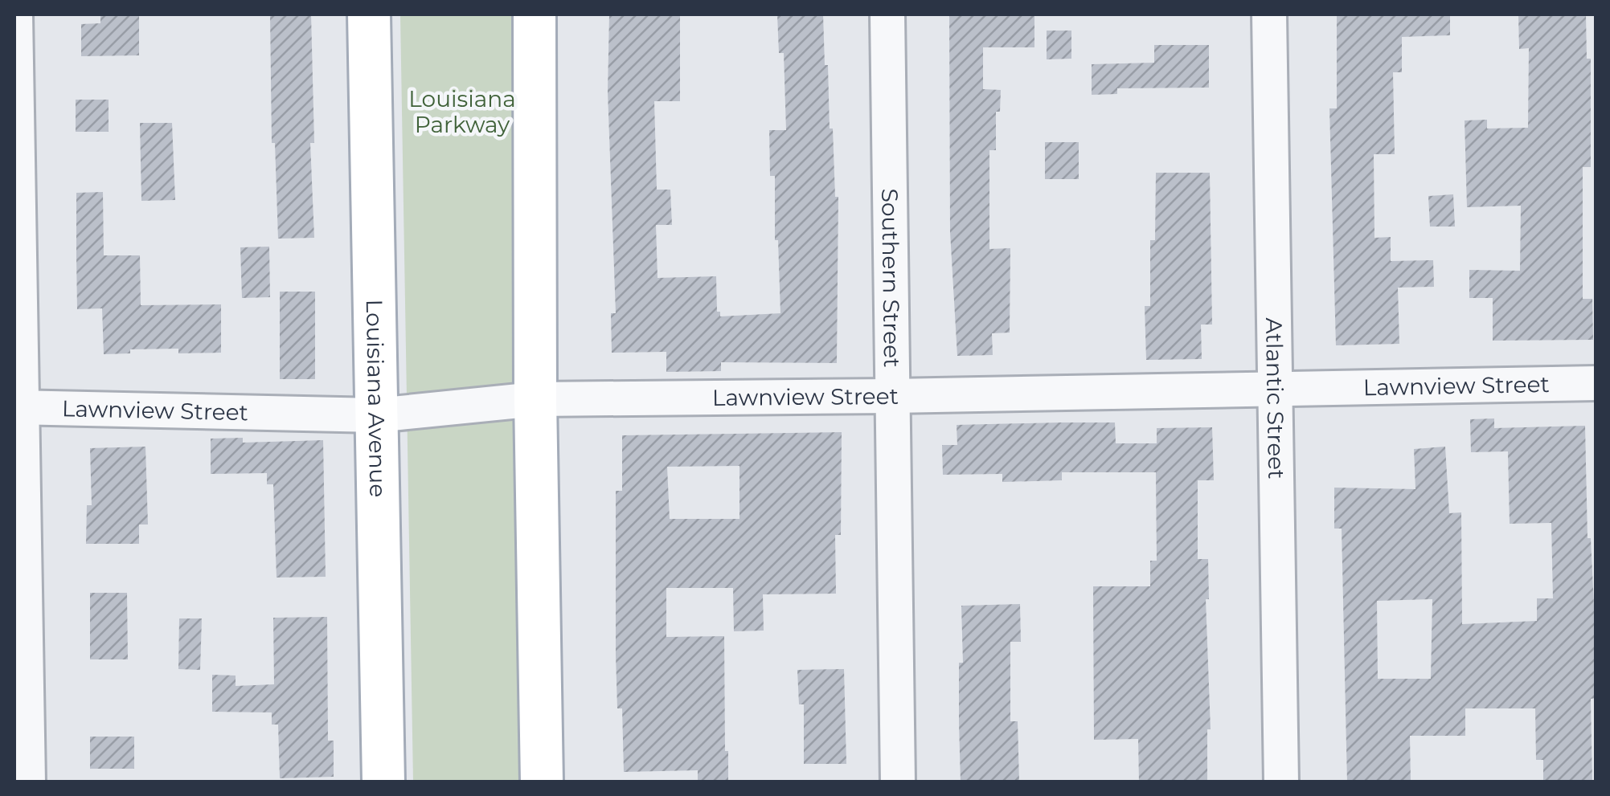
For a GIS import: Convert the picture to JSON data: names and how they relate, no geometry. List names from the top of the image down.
{
  "streets": {
    "main road": ["Louisiana Avenue"],
    "street": ["Southern Street", "Lawnview Street", "Atlantic Street"]
  },
  "crossings": [
    ["Southern Street", "Lawnview Street"],
    ["Lawnview Street", "Louisiana Avenue"],
    ["Lawnview Street", "Atlantic Street"]
  ],
  "parks": ["Louisiana Parkway"]
}
